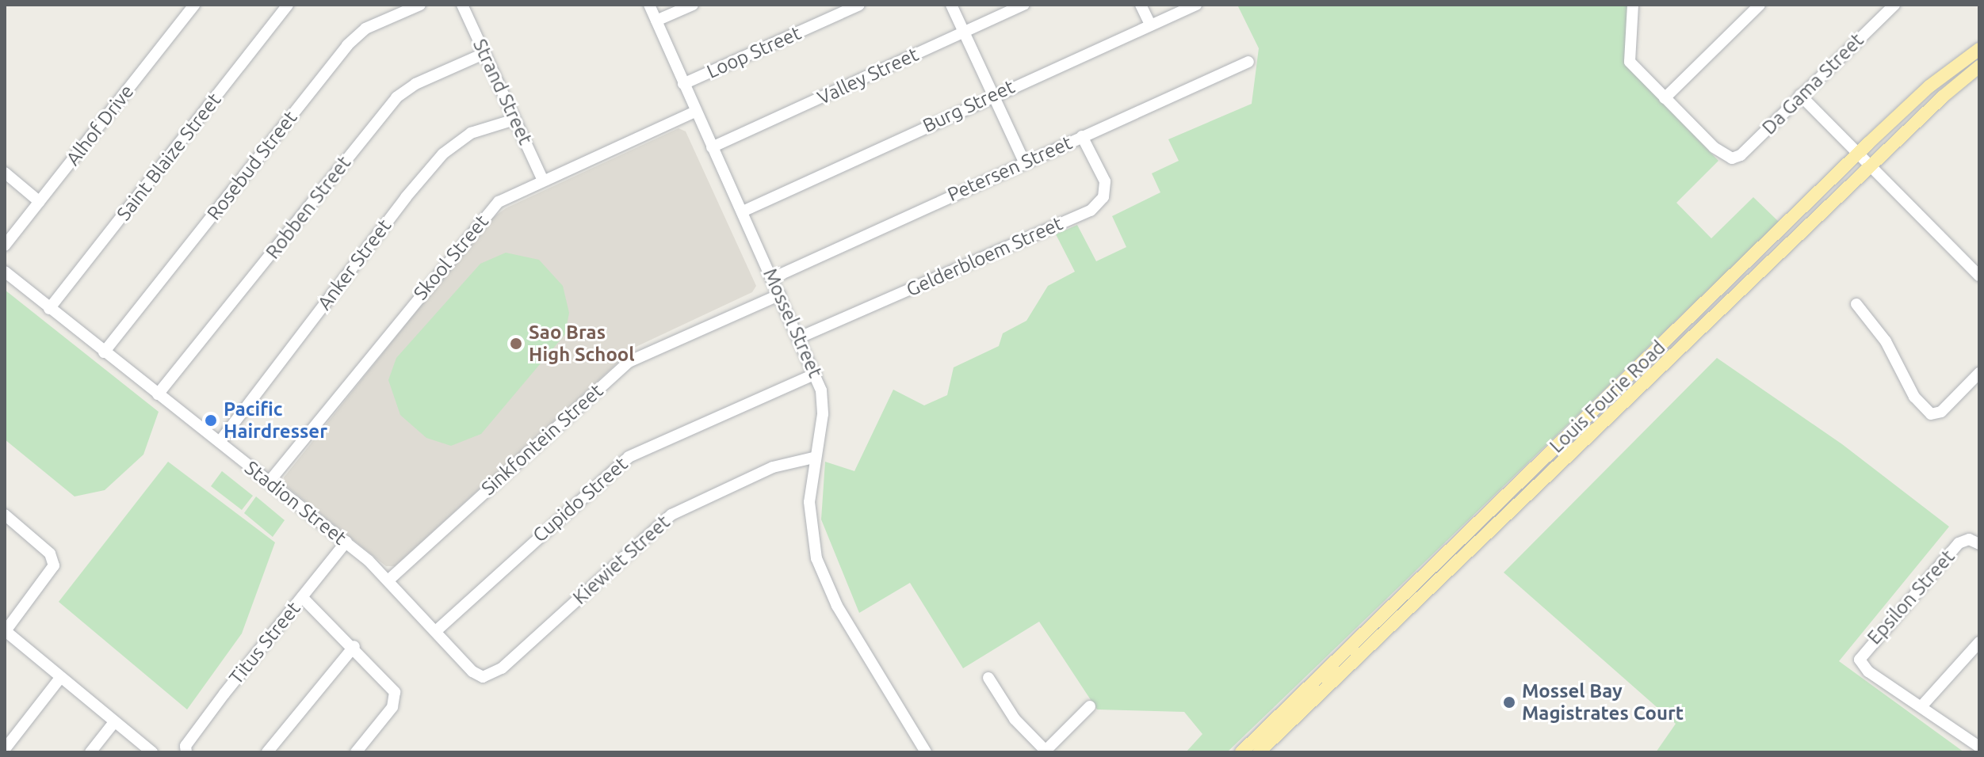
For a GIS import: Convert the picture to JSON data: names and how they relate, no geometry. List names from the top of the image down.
{
  "streets": {
    "main road": ["Louis Fourie Road"],
    "street": [
      "Loop Street",
      "Valley Street",
      "Da Gama Street",
      "Strand Street",
      "Burg Street",
      "Alhof Drive",
      "Saint Blaize Street",
      "Rosebud Street",
      "Petersen Street",
      "Robben Street",
      "Gelderbloem Street",
      "Skool Street",
      "Anker Street",
      "Mossel Street",
      "Sinkfontein Street",
      "Cupido Street",
      "Stadion Street",
      "Kiewiet Street",
      "Epsilon Street",
      "Titus Street"
    ]
  },
  "crossings": [
    ["Loop Street", "Mossel Street"],
    ["Valley Street", "Mossel Street"],
    ["Strand Street", "Robben Street"],
    ["Strand Street", "Skool Street"],
    ["Strand Street", "Anker Street"],
    ["Burg Street", "Mossel Street"],
    ["Saint Blaize Street", "Stadion Street"],
    ["Rosebud Street", "Stadion Street"],
    ["Petersen Street", "Gelderbloem Street"],
    ["Petersen Street", "Mossel Street"],
    ["Robben Street", "Stadion Street"],
    ["Gelderbloem Street", "Mossel Street"],
    ["Skool Street", "Mossel Street"],
    ["Skool Street", "Stadion Street"],
    ["Anker Street", "Stadion Street"],
    ["Mossel Street", "Sinkfontein Street"],
    ["Mossel Street", "Cupido Street"],
    ["Mossel Street", "Kiewiet Street"],
    ["Sinkfontein Street", "Stadion Street"],
    ["Cupido Street", "Stadion Street"],
    ["Stadion Street", "Kiewiet Street"],
    ["Stadion Street", "Titus Street"]
  ],
  "places": ["Sao Bras High School", "Pacific Hairdresser", "Mossel Bay Magistrates Court"]
}
